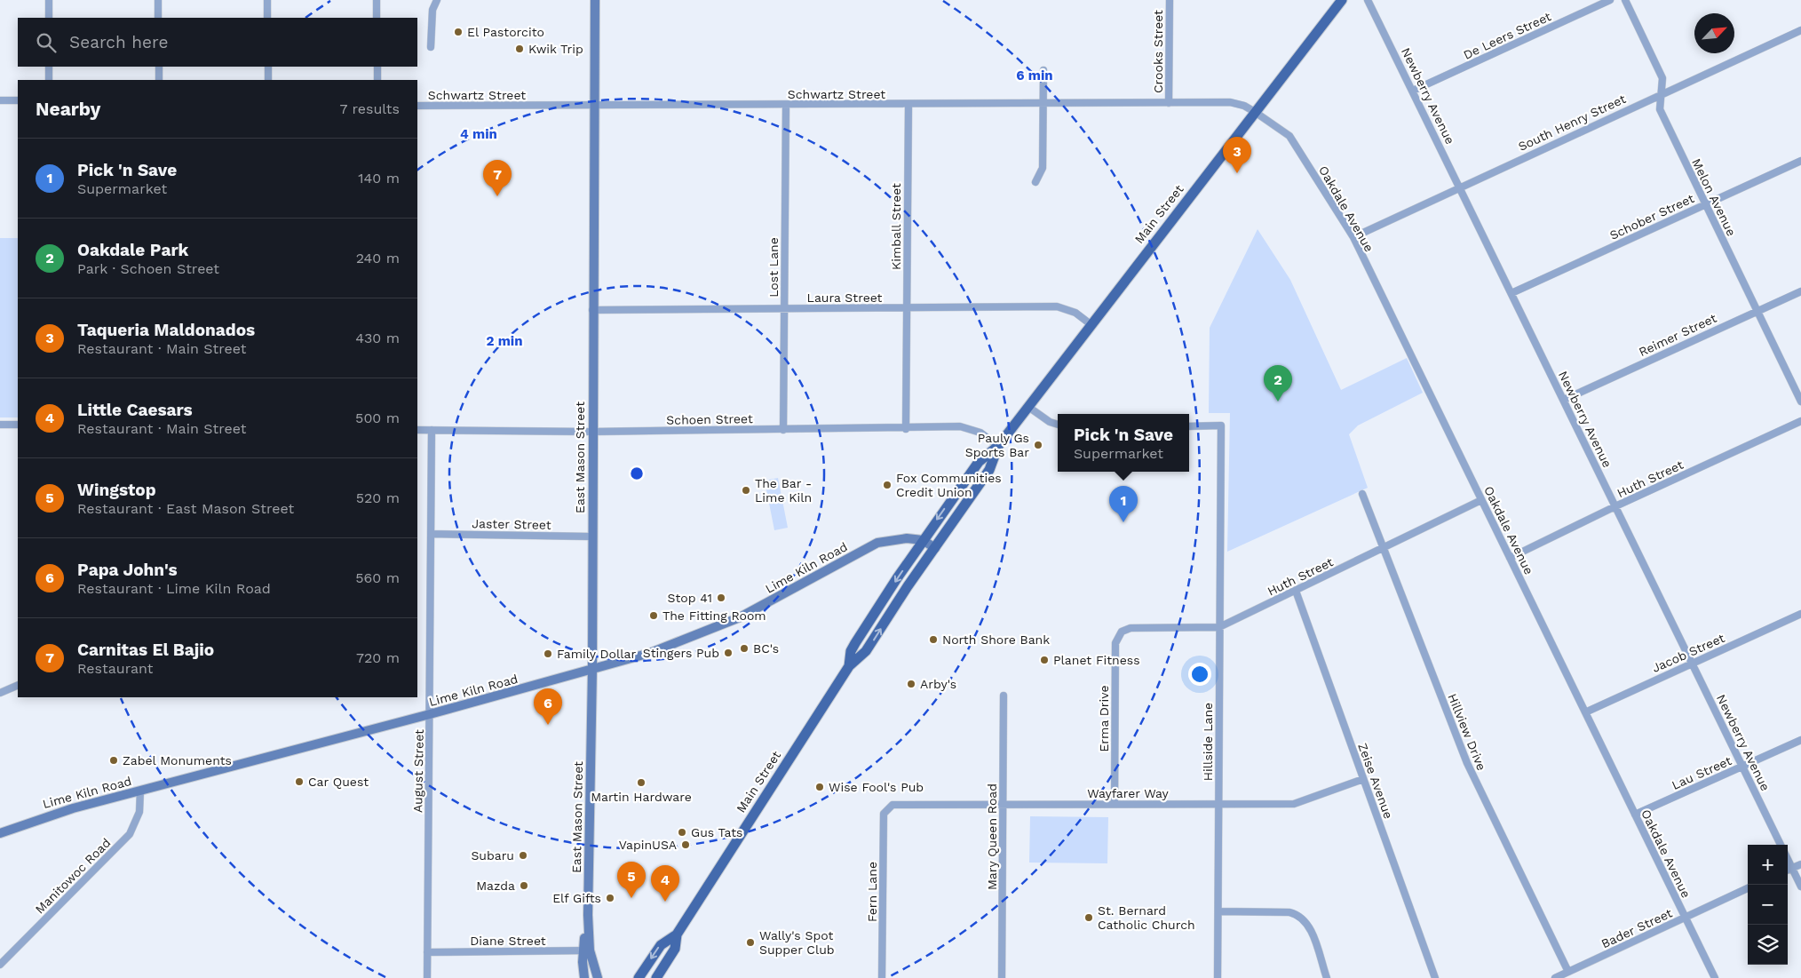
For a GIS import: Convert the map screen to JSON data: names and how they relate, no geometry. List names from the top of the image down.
{
  "streets": {
    "main road": ["Main Street", "East Mason Street", "Lime Kiln Road"],
    "street": [
      "De Leers Street",
      "Crooks Street",
      "Schwartz Street",
      "Newberry Avenue",
      "South Henry Street",
      "Melon Avenue",
      "Oakdale Avenue",
      "Schober Street",
      "Kimball Street",
      "Lost Lane",
      "Laura Street",
      "Reimer Street",
      "Schoen Street",
      "Huth Street",
      "Jaster Street",
      "Jacob Street",
      "Erma Drive",
      "Hillview Drive",
      "Hillside Lane",
      "August Street",
      "Lau Street",
      "Zeise Avenue",
      "Wayfarer Way",
      "Mary Queen Road",
      "Manitowoc Road",
      "Fern Lane",
      "Bader Street",
      "Diane Street"
    ]
  },
  "crossings": [
    ["De Leers Street", "Newberry Avenue"],
    ["Crooks Street", "Schwartz Street"],
    ["Schwartz Street", "Oakdale Avenue"],
    ["Schwartz Street", "Main Street"],
    ["Schwartz Street", "Kimball Street"],
    ["Schwartz Street", "Lost Lane"],
    ["Schwartz Street", "East Mason Street"],
    ["Newberry Avenue", "South Henry Street"],
    ["Newberry Avenue", "Schober Street"],
    ["Newberry Avenue", "Reimer Street"],
    ["Newberry Avenue", "Huth Street"],
    ["Newberry Avenue", "Jacob Street"],
    ["Newberry Avenue", "Lau Street"],
    ["South Henry Street", "Melon Avenue"],
    ["South Henry Street", "Oakdale Avenue"],
    ["Melon Avenue", "Schober Street"],
    ["Melon Avenue", "Reimer Street"],
    ["Oakdale Avenue", "Main Street"],
    ["Oakdale Avenue", "Huth Street"],
    ["Oakdale Avenue", "Jacob Street"],
    ["Oakdale Avenue", "Lau Street"],
    ["Oakdale Avenue", "Bader Street"],
    ["Main Street", "Laura Street"],
    ["Main Street", "Schoen Street"],
    ["Main Street", "Lime Kiln Road"],
    ["Kimball Street", "Laura Street"],
    ["Kimball Street", "Schoen Street"],
    ["Lost Lane", "Laura Street"],
    ["Lost Lane", "Schoen Street"],
    ["Laura Street", "East Mason Street"],
    ["Schoen Street", "East Mason Street"],
    ["Schoen Street", "August Street"],
    ["East Mason Street", "Jaster Street"],
    ["East Mason Street", "Lime Kiln Road"],
    ["East Mason Street", "Diane Street"],
    ["Huth Street", "Erma Drive"],
    ["Huth Street", "Hillview Drive"],
    ["Huth Street", "Hillside Lane"],
    ["Huth Street", "Zeise Avenue"],
    ["Jaster Street", "August Street"],
    ["Lime Kiln Road", "August Street"],
    ["Lime Kiln Road", "Manitowoc Road"],
    ["Erma Drive", "Wayfarer Way"],
    ["Hillview Drive", "Bader Street"],
    ["Hillside Lane", "Wayfarer Way"],
    ["August Street", "Diane Street"],
    ["Zeise Avenue", "Wayfarer Way"],
    ["Wayfarer Way", "Mary Queen Road"],
    ["Wayfarer Way", "Fern Lane"]
  ],
  "places": [
    "El Pastorcito",
    "Kwik Trip",
    "Pauly Gs Sports Bar",
    "Fox Communities Credit Union",
    "The Bar - Lime Kiln",
    "Stop 41",
    "The Fitting Room",
    "North Shore Bank",
    "BC's",
    "Stingers Pub",
    "Family Dollar",
    "Planet Fitness",
    "Arby's",
    "Zabel Monuments",
    "Car Quest",
    "Martin Hardware",
    "Wise Fool's Pub",
    "Gus Tats",
    "VapinUSA",
    "Subaru",
    "Mazda",
    "Elf Gifts",
    "St. Bernard Catholic Church",
    "Wally's Spot Supper Club"
  ],
  "north": "top right",
  "page": {
    "search": "Search here",
    "heading": ["Nearby", "7 results"],
    "pins": [
      "3",
      "7",
      "2",
      "1",
      "6",
      "5",
      "4"
    ],
    "list": [
      {
        "mark": "1",
        "name": "Pick 'n Save",
        "note": "Supermarket",
        "value": "140 m"
      },
      {
        "mark": "2",
        "name": "Oakdale Park",
        "note": "Park · Schoen Street",
        "value": "240 m"
      },
      {
        "mark": "3",
        "name": "Taqueria Maldonados",
        "note": "Restaurant · Main Street",
        "value": "430 m"
      },
      {
        "mark": "4",
        "name": "Little Caesars",
        "note": "Restaurant · Main Street",
        "value": "500 m"
      },
      {
        "mark": "5",
        "name": "Wingstop",
        "note": "Restaurant · East Mason Street",
        "value": "520 m"
      },
      {
        "mark": "6",
        "name": "Papa John's",
        "note": "Restaurant · Lime Kiln Road",
        "value": "560 m"
      },
      {
        "mark": "7",
        "name": "Carnitas El Bajio",
        "note": "Restaurant",
        "value": "720 m"
      }
    ],
    "popup": ["Pick 'n Save", "Supermarket"],
    "map_buttons": ["+", "−"]
  },
  "rings": ["6 min", "4 min", "2 min"]
}
